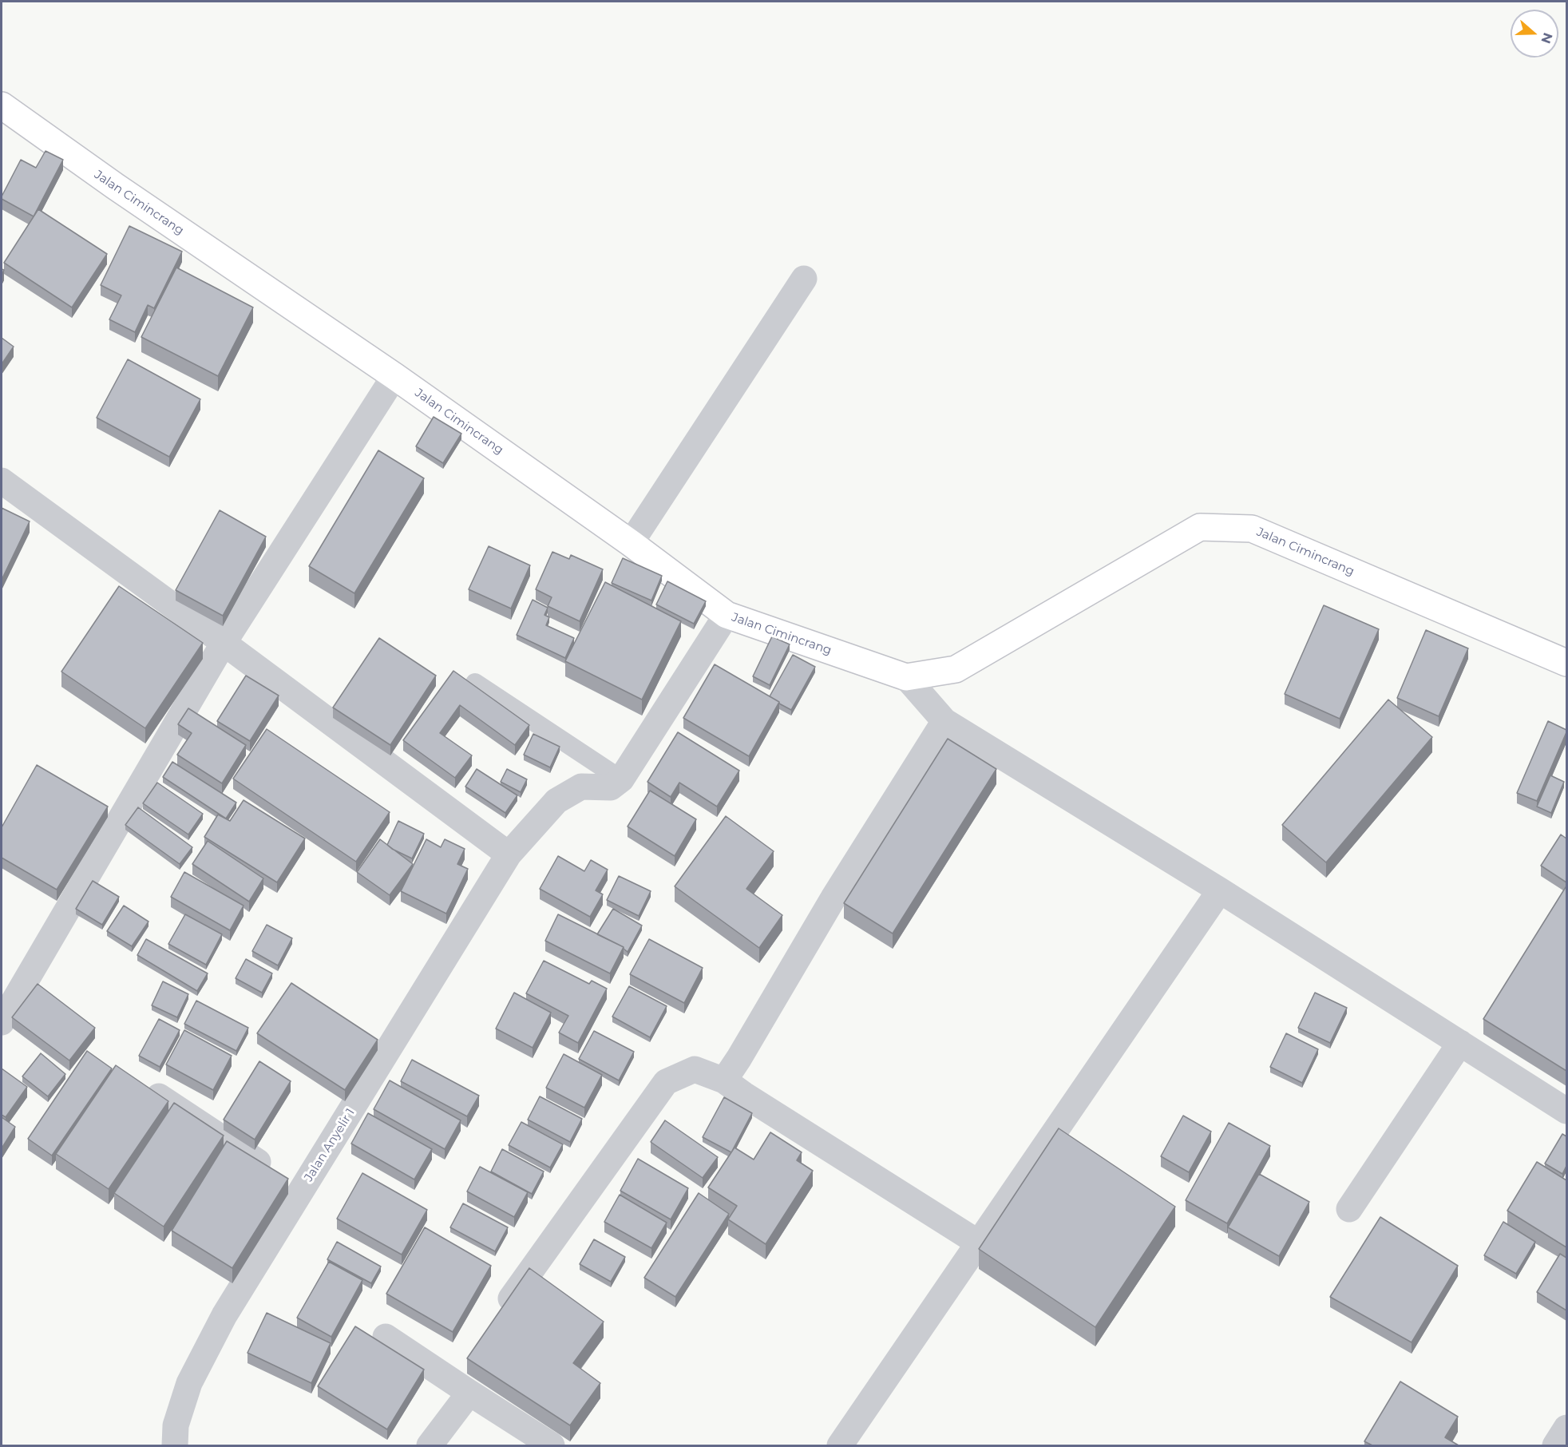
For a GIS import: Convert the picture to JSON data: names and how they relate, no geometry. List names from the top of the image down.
{
  "streets": {
    "main road": ["Jalan Cimincrang"],
    "street": ["Jalan Anyelir 1"]
  },
  "north": "right"
}
